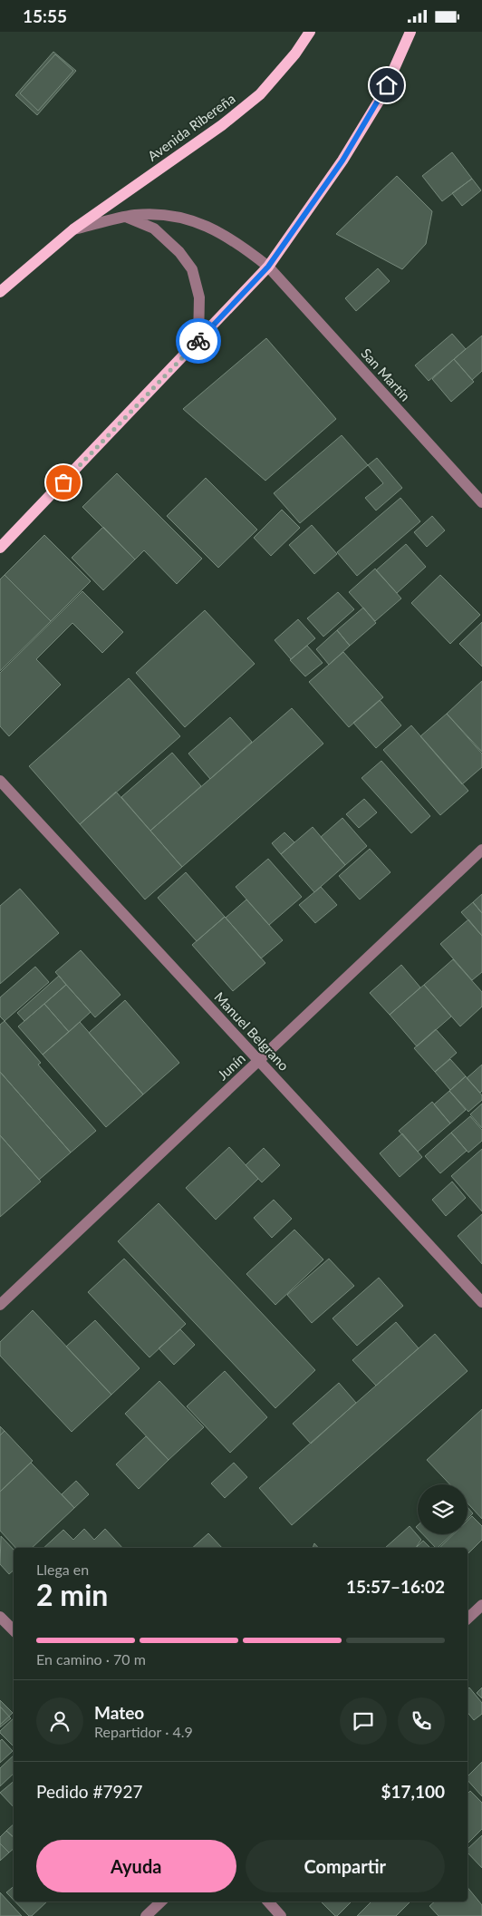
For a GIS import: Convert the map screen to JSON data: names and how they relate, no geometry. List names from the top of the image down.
{
  "streets": {
    "main road": ["Avenida Ribereña"],
    "street": ["San Martín", "Manuel Belgrano", "Junín"]
  },
  "crossings": [
    ["Avenida Ribereña", "San Martín"],
    ["Manuel Belgrano", "Junín"]
  ],
  "page": {
    "status": "15:55",
    "heading": ["2 min", "Llega en", "15:57–16:02"],
    "panel": [
      "Mateo",
      "Repartidor · 4.9",
      "Pedido #7927",
      "$17,100"
    ],
    "bar": "En camino · 70 m",
    "buttons": ["Ayuda", "Compartir"]
  }
}
